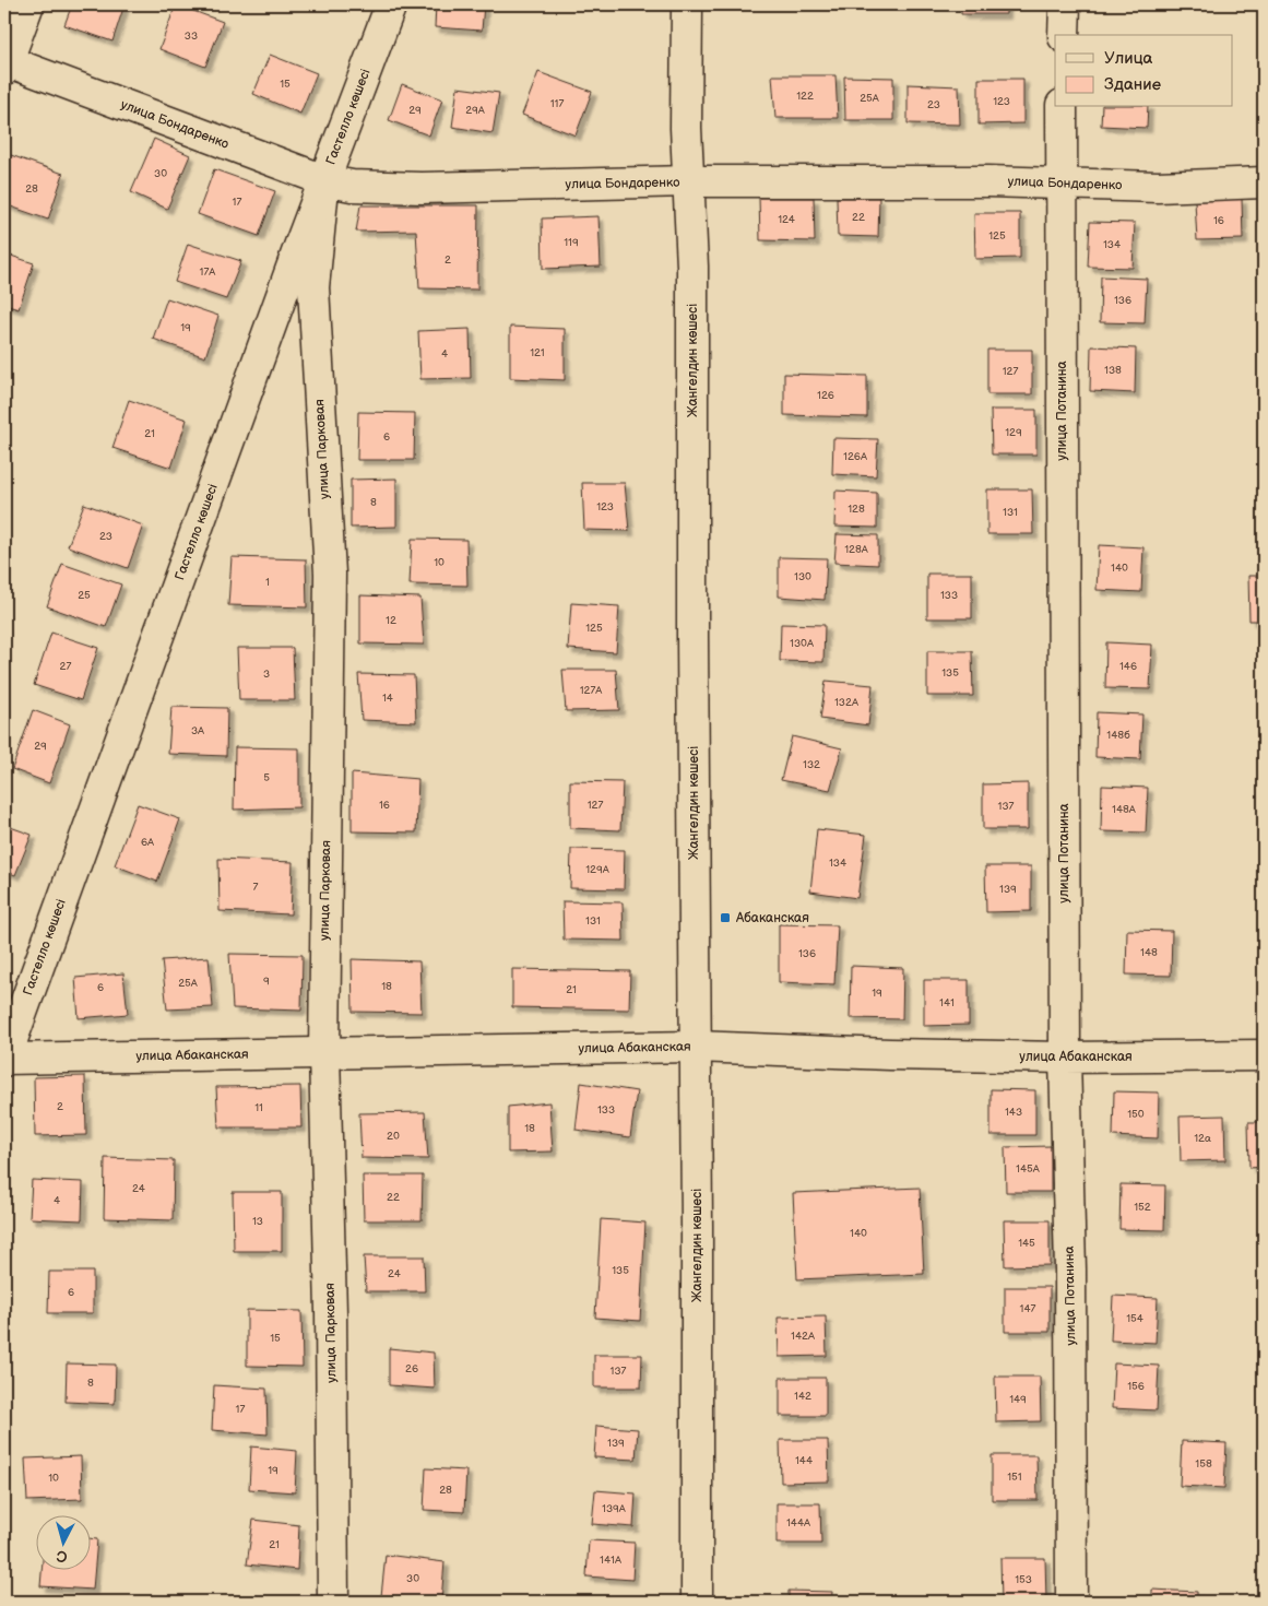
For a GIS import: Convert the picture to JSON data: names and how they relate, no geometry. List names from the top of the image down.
{
  "streets": {
    "street": [
      "Гастелло көшесі",
      "улица Бондаренко",
      "Жангелдин көшесі",
      "улица Потанина",
      "улица Парковая",
      "улица Абаканская"
    ]
  },
  "crossings": [
    ["Гастелло көшесі", "улица Бондаренко"],
    ["Гастелло көшесі", "улица Парковая"],
    ["Гастелло көшесі", "улица Абаканская"],
    ["улица Бондаренко", "Жангелдин көшесі"],
    ["улица Бондаренко", "улица Потанина"],
    ["улица Бондаренко", "улица Парковая"],
    ["Жангелдин көшесі", "улица Абаканская"],
    ["улица Потанина", "улица Абаканская"],
    ["улица Парковая", "улица Абаканская"]
  ],
  "places": {
    "transit": ["Абаканская"]
  },
  "house_numbers": [
    "33",
    "15",
    "122",
    "25А",
    "123",
    "117",
    "23",
    "29",
    "29А",
    "30",
    "28",
    "17",
    "22",
    "124",
    "16",
    "125",
    "119",
    "134",
    "2",
    "17А",
    "136",
    "19",
    "121",
    "4",
    "138",
    "127",
    "126",
    "129",
    "21",
    "6",
    "126А",
    "8",
    "123",
    "128",
    "131",
    "23",
    "128А",
    "10",
    "140",
    "130",
    "1",
    "25",
    "133",
    "12",
    "125",
    "130А",
    "27",
    "146",
    "135",
    "3",
    "127А",
    "14",
    "132А",
    "3А",
    "148б",
    "29",
    "132",
    "5",
    "16",
    "127",
    "137",
    "148А",
    "6А",
    "134",
    "129А",
    "7",
    "139",
    "131",
    "148",
    "136",
    "9",
    "25А",
    "18",
    "6",
    "21",
    "19",
    "141",
    "2",
    "11",
    "133",
    "143",
    "150",
    "18",
    "20",
    "12а",
    "145А",
    "24",
    "22",
    "4",
    "152",
    "13",
    "140",
    "145",
    "135",
    "24",
    "6",
    "147",
    "154",
    "142А",
    "15",
    "26",
    "137",
    "8",
    "156",
    "142",
    "149",
    "17",
    "139",
    "144",
    "158",
    "19",
    "151",
    "10",
    "28",
    "139А",
    "144А",
    "21",
    "141А",
    "30",
    "153"
  ],
  "legend": ["Улица", "Здание"],
  "north": "bottom"
}
